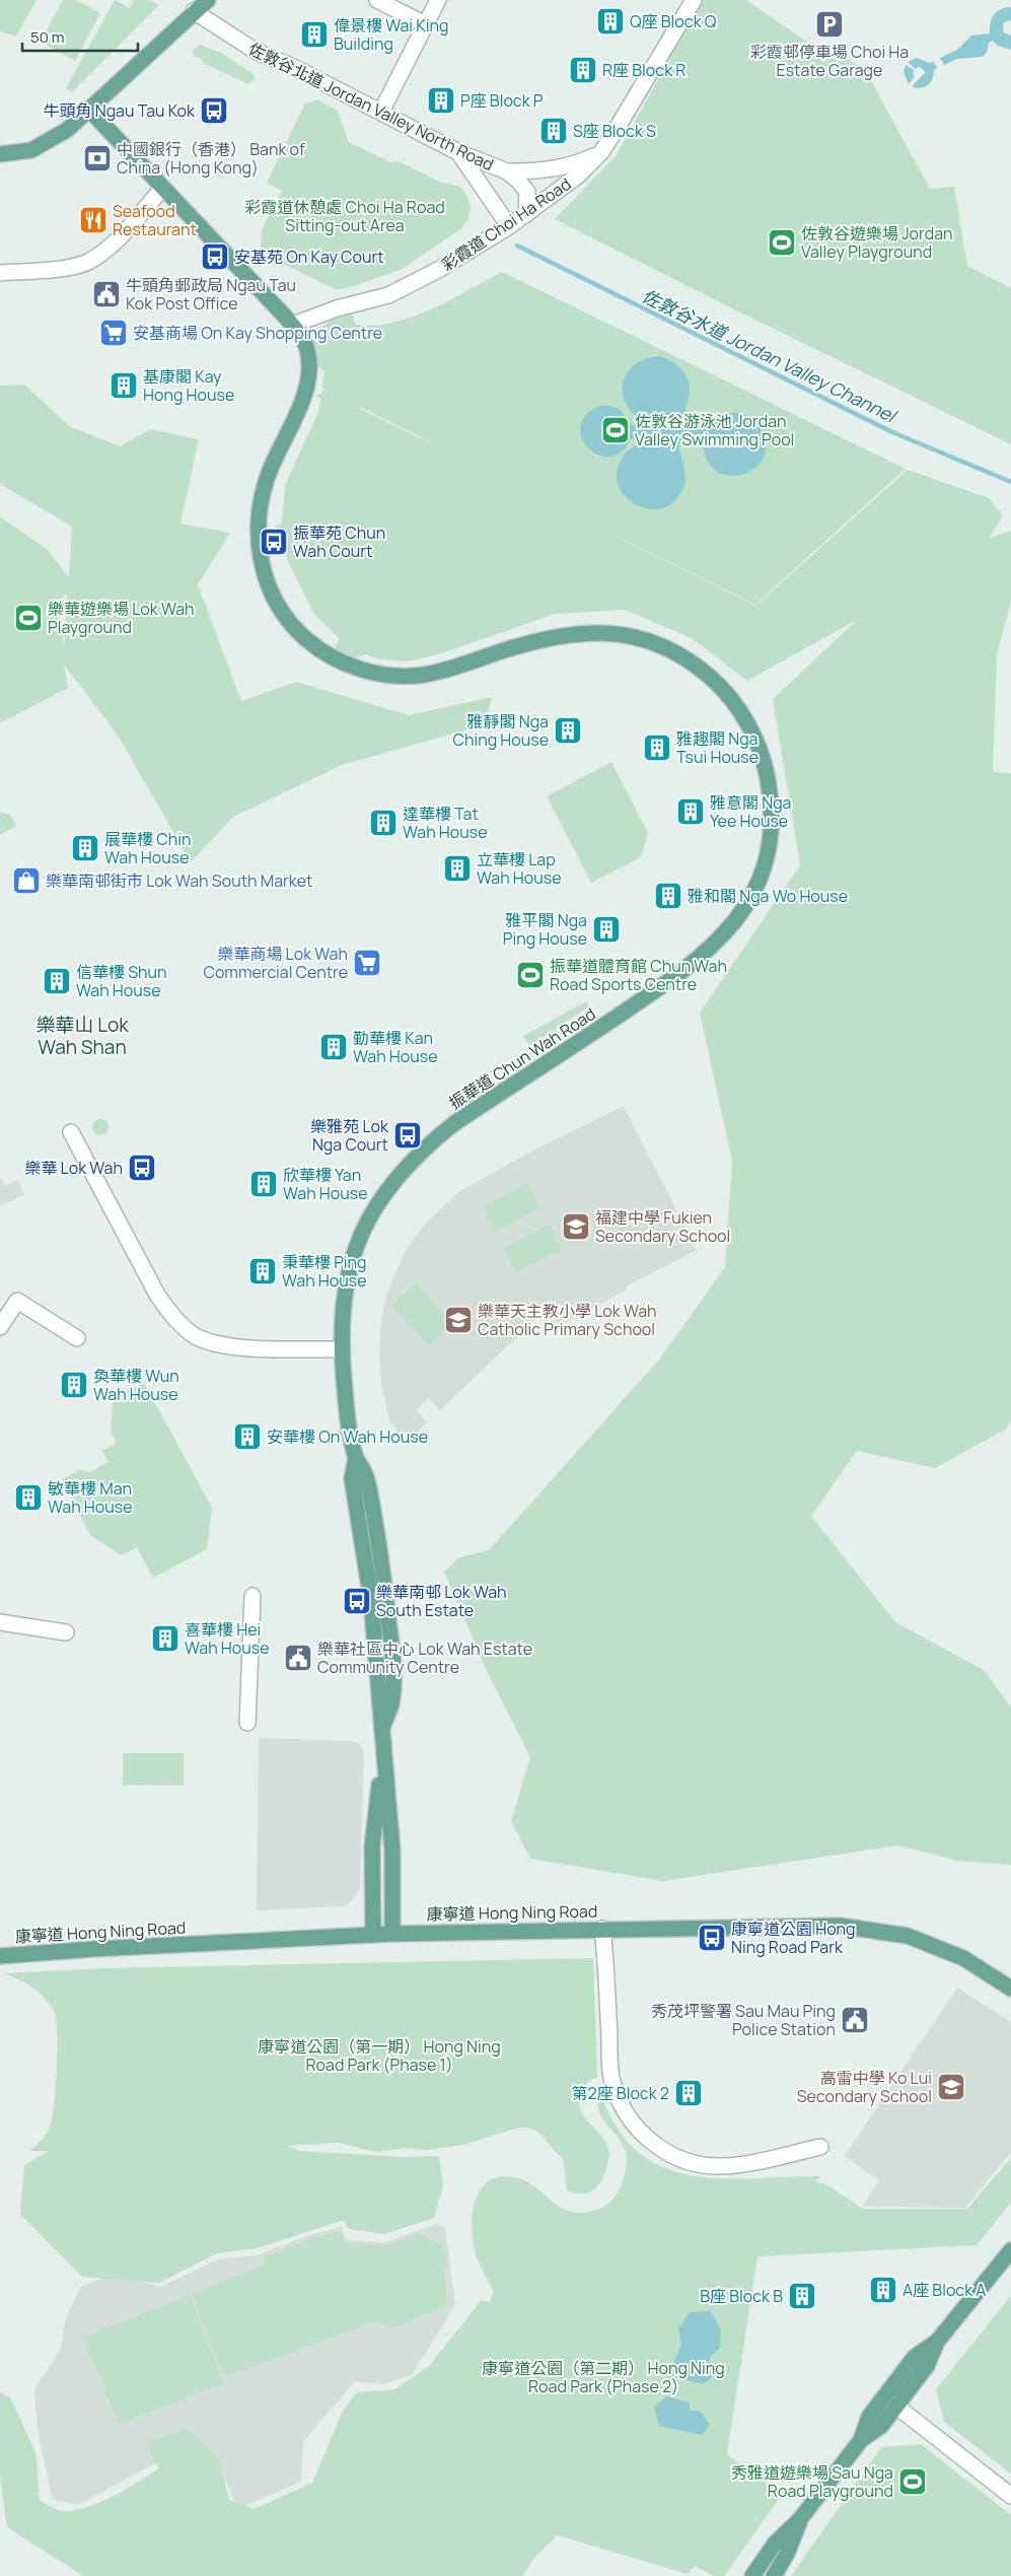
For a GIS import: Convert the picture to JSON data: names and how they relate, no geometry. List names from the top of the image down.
{
  "streets": {
    "main road": ["振華道 Chun Wah Road", "康寧道 Hong Ning Road"],
    "street": ["佐敦谷北道 Jordan Valley North Road", "彩霞道 Choi Ha Road"]
  },
  "crossings": [
    ["佐敦谷北道 Jordan Valley North Road", "彩霞道 Choi Ha Road"],
    ["彩霞道 Choi Ha Road", "振華道 Chun Wah Road"],
    ["振華道 Chun Wah Road", "康寧道 Hong Ning Road"]
  ],
  "districts": ["樂華山 Lok Wah Shan"],
  "water": ["佐敦谷水道 Jordan Valley Channel"],
  "parks": ["彩霞道休憩處 Choi Ha Road Sitting-out Area", "康寧道公園（第一期） Hong Ning Road Park (Phase 1)", "康寧道公園（第二期） Hong Ning Road Park (Phase 2)"],
  "places": {
    "building": [
      "Q座 Block Q",
      "偉景樓 Wai King Building",
      "R座 Block R",
      "P座 Block P",
      "S座 Block S",
      "基康閣 Kay Hong House",
      "雅靜閣 Nga Ching House",
      "雅趣閣 Nga Tsui House",
      "雅意閣 Nga Yee House",
      "達華樓 Tat Wah House",
      "展華樓 Chin Wah House",
      "立華樓 Lap Wah House",
      "雅和閣 Nga Wo House",
      "雅平閣 Nga Ping House",
      "信華樓 Shun Wah House",
      "勤華樓 Kan Wah House",
      "欣華樓 Yan Wah House",
      "秉華樓 Ping Wah House",
      "奐華樓 Wun Wah House",
      "安華樓 On Wah House",
      "敏華樓 Man Wah House",
      "喜華樓 Hei Wah House",
      "第2座 Block 2",
      "A座 Block A",
      "B座 Block B"
    ],
    "parking": ["彩霞邨停車場 Choi Ha Estate Garage"],
    "bus stop": [
      "牛頭角 Ngau Tau Kok",
      "安基苑 On Kay Court",
      "振華苑 Chun Wah Court",
      "樂雅苑 Lok Nga Court",
      "樂華 Lok Wah",
      "樂華南邨 Lok Wah South Estate",
      "康寧道公園 Hong Ning Road Park"
    ],
    "bank": ["中國銀行（香港） Bank of China (Hong Kong)"],
    "restaurant": ["Seafood Restaurant"],
    "sports": [
      "佐敦谷遊樂場 Jordan Valley Playground",
      "佐敦谷游泳池 Jordan Valley Swimming Pool",
      "樂華遊樂場 Lok Wah Playground",
      "振華道體育館 Chun Wah Road Sports Centre",
      "秀雅道遊樂場 Sau Nga Road Playground"
    ],
    "public building": ["牛頭角郵政局 Ngau Tau Kok Post Office", "樂華社區中心 Lok Wah Estate Community Centre", "秀茂坪警署 Sau Mau Ping Police Station"],
    "supermarket": ["安基商場 On Kay Shopping Centre", "樂華商場 Lok Wah Commercial Centre"],
    "shop": ["樂華南邨街市 Lok Wah South Market"],
    "school or university": ["福建中學 Fukien Secondary School", "樂華天主教小學 Lok Wah Catholic Primary School", "高雷中學 Ko Lui Secondary School"]
  },
  "scale_bar": "50 m"
}
